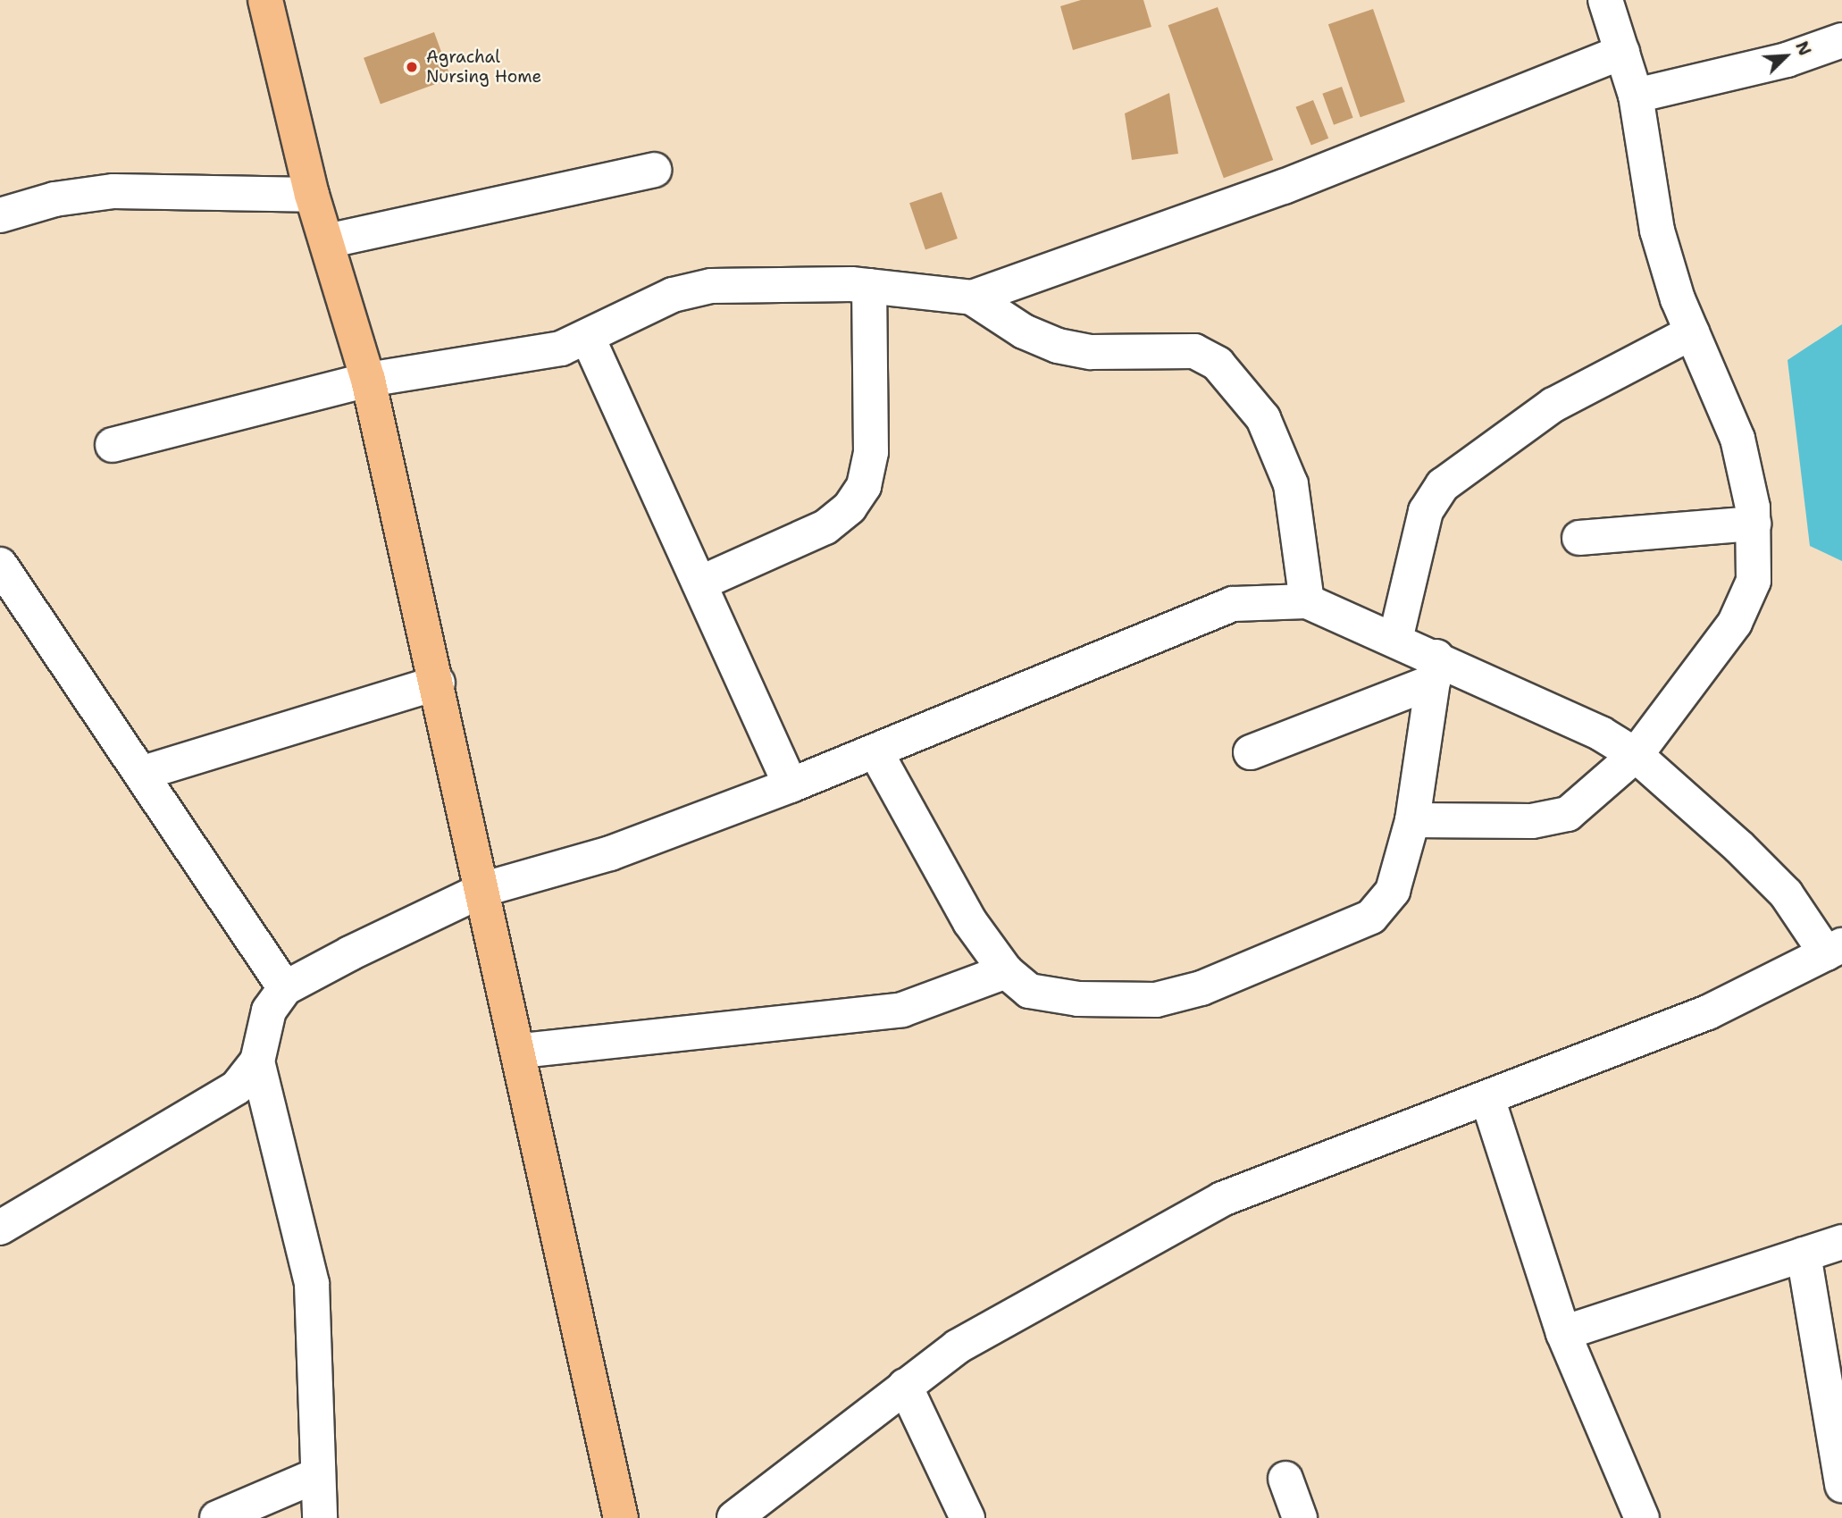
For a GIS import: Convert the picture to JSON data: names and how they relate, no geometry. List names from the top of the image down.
{
  "places": ["Agrachal Nursing Home"],
  "north": "top right"
}
